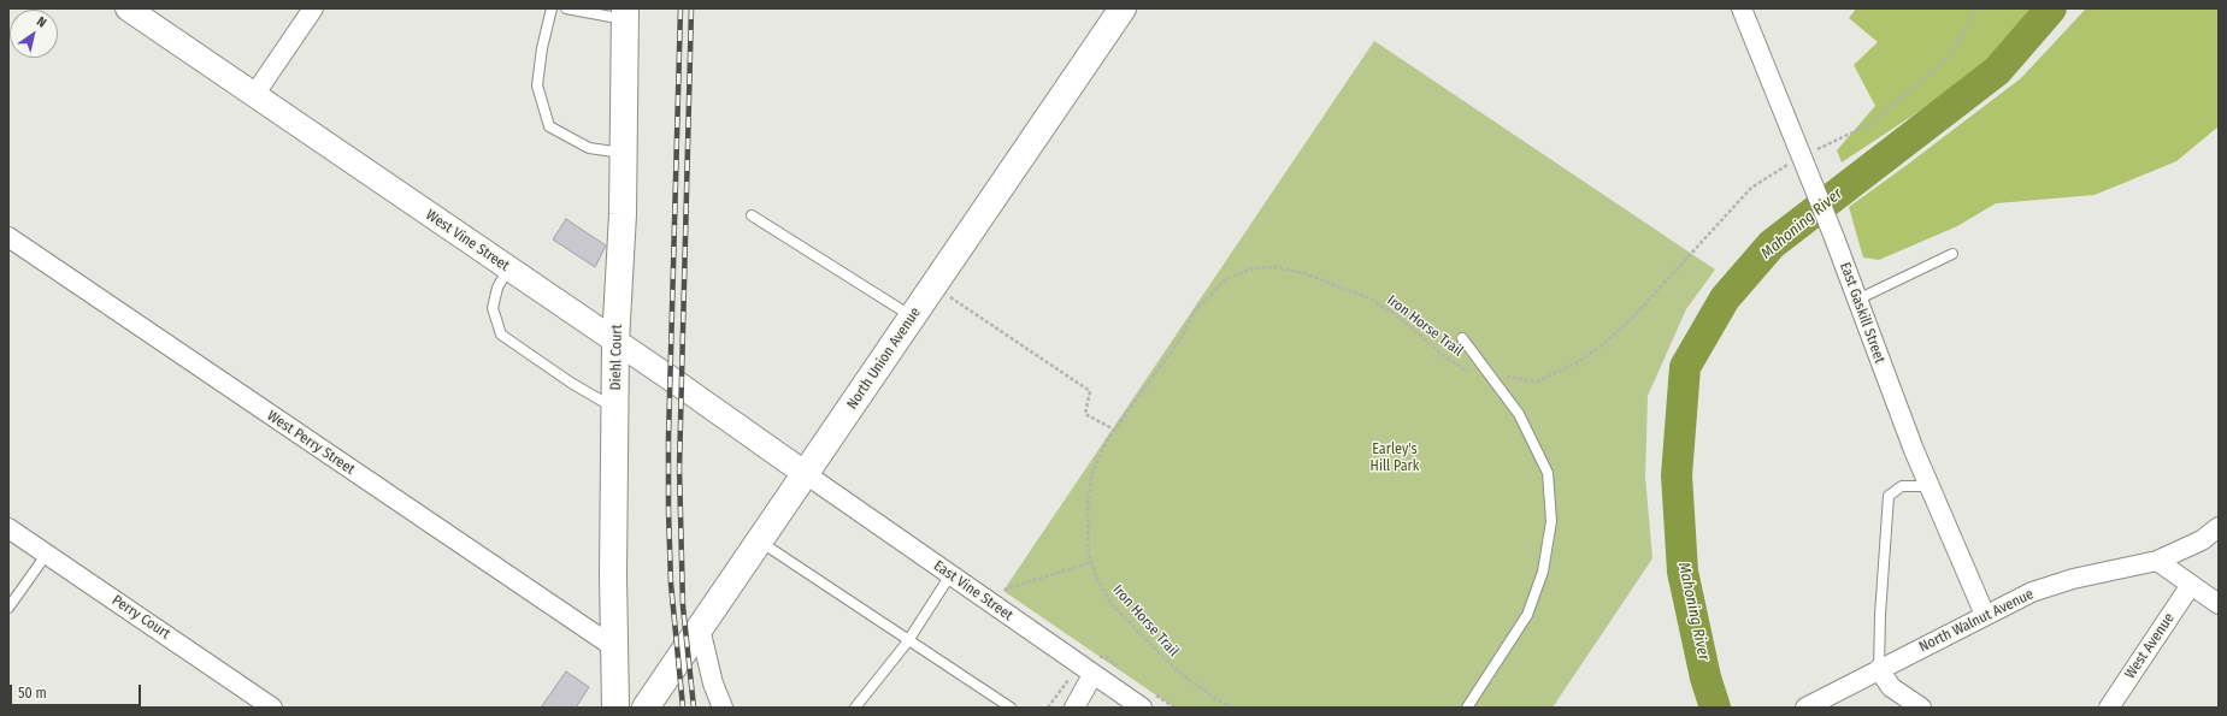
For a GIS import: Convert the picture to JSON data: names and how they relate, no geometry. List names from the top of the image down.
{
  "streets": {
    "main road": ["Diehl Court", "North Union Avenue"],
    "street": [
      "West Vine Street",
      "East Gaskill Street",
      "West Perry Street",
      "East Vine Street",
      "Perry Court",
      "North Walnut Avenue",
      "West Avenue"
    ],
    "path": ["Iron Horse Trail"]
  },
  "crossings": [
    ["West Vine Street", "Diehl Court"],
    ["West Vine Street", "North Union Avenue"],
    ["West Vine Street", "East Vine Street"],
    ["East Gaskill Street", "Iron Horse Trail"],
    ["East Gaskill Street", "North Walnut Avenue"],
    ["Diehl Court", "West Perry Street"],
    ["North Union Avenue", "East Vine Street"]
  ],
  "water": ["Mahoning River"],
  "parks": ["Earley's Hill Park"],
  "scale_bar": "50 m",
  "north": "top right"
}
